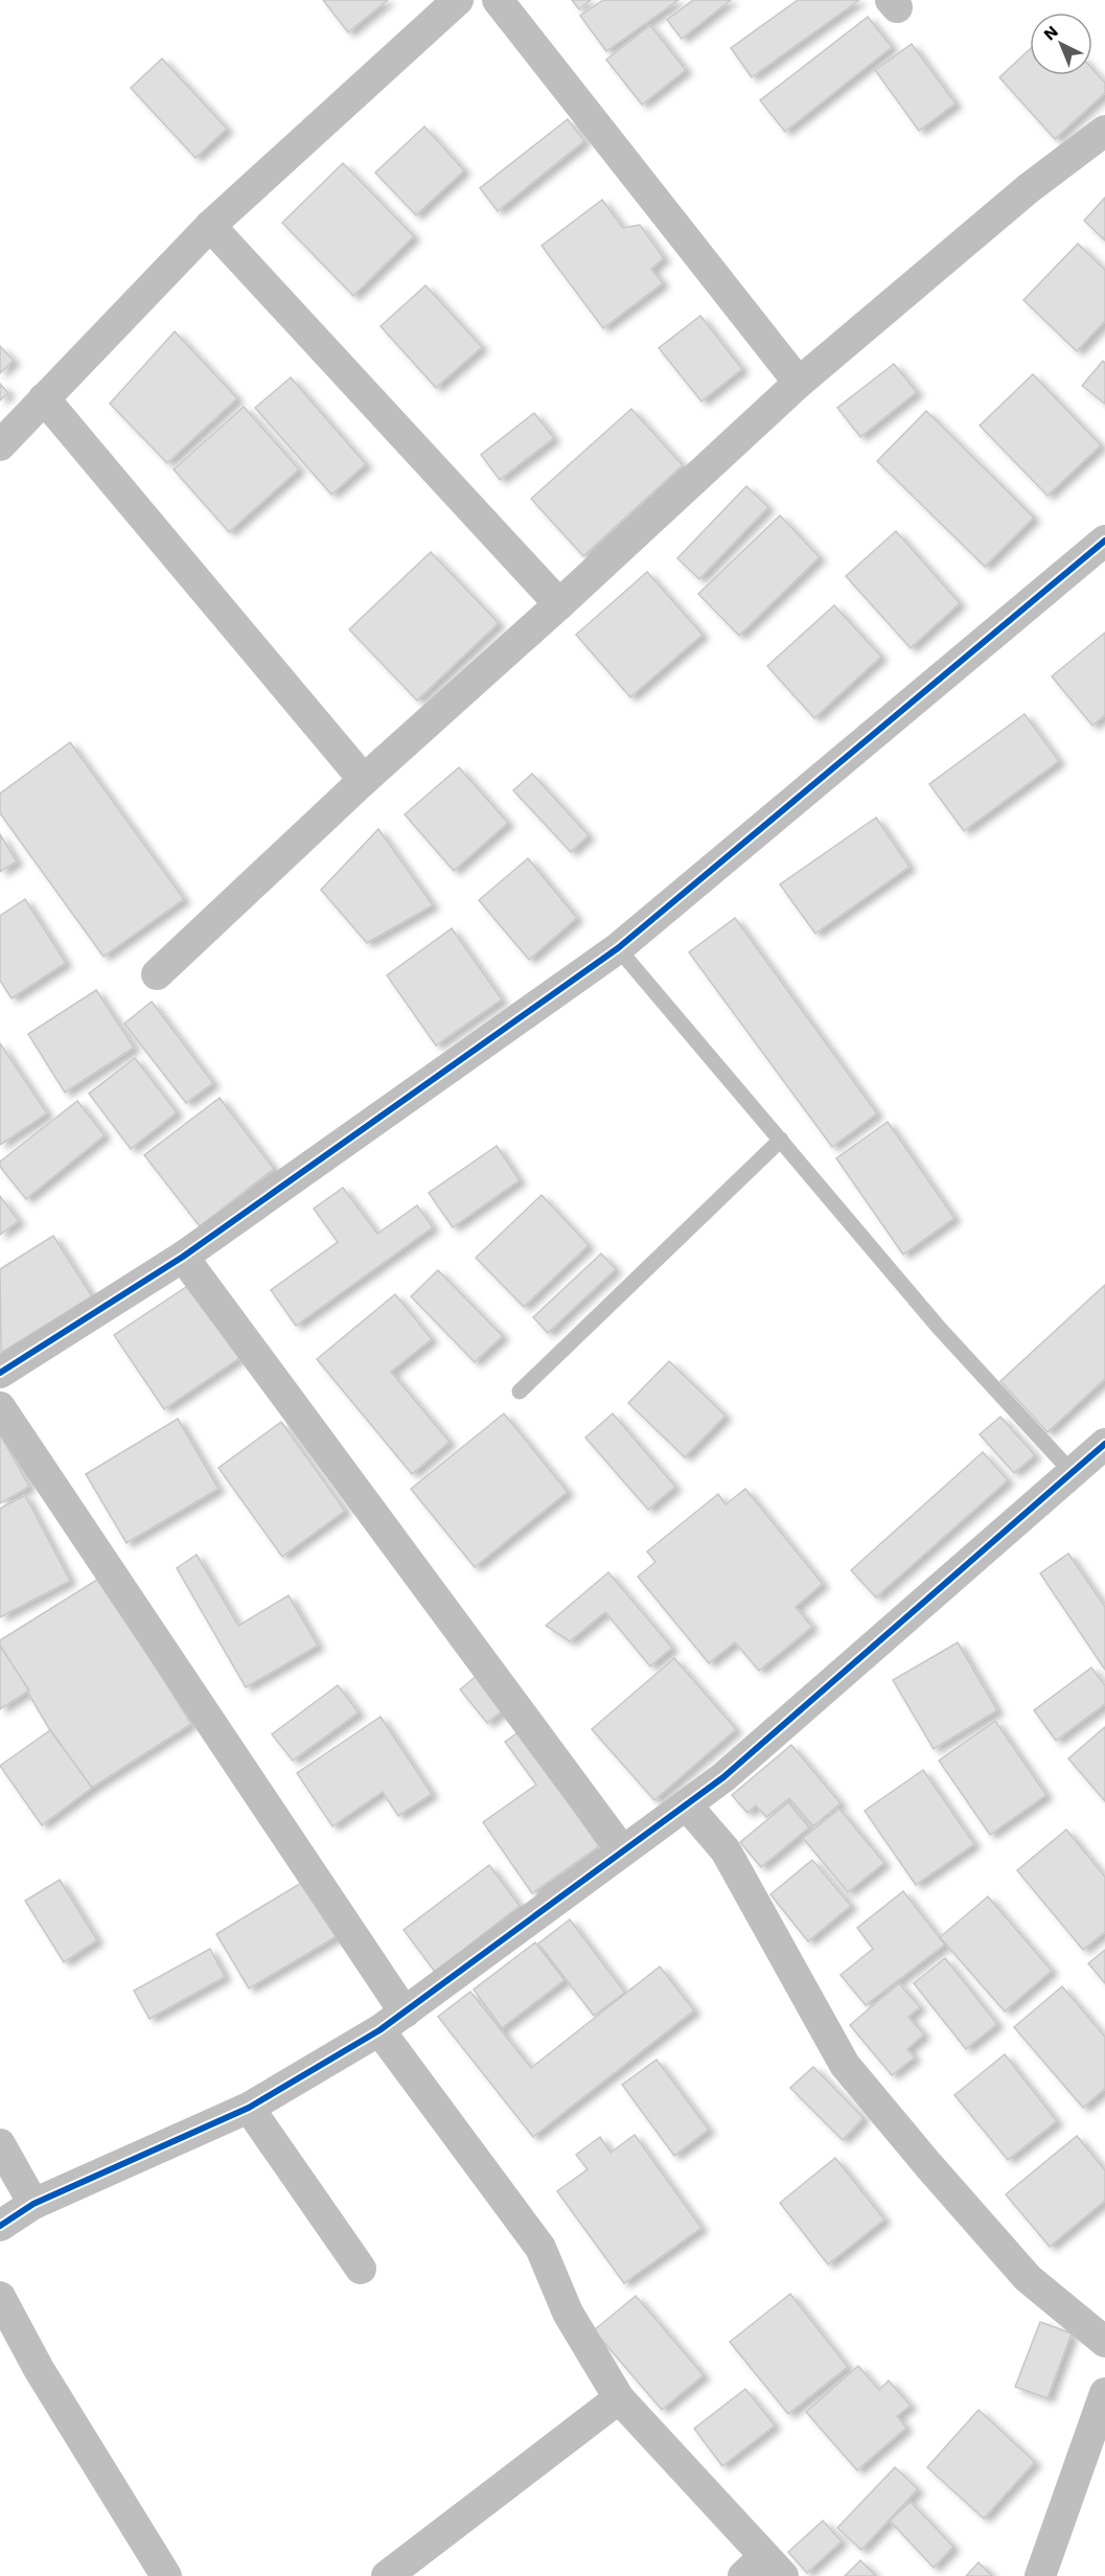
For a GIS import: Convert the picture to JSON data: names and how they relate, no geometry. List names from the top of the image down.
{
  "north": "top left"
}
